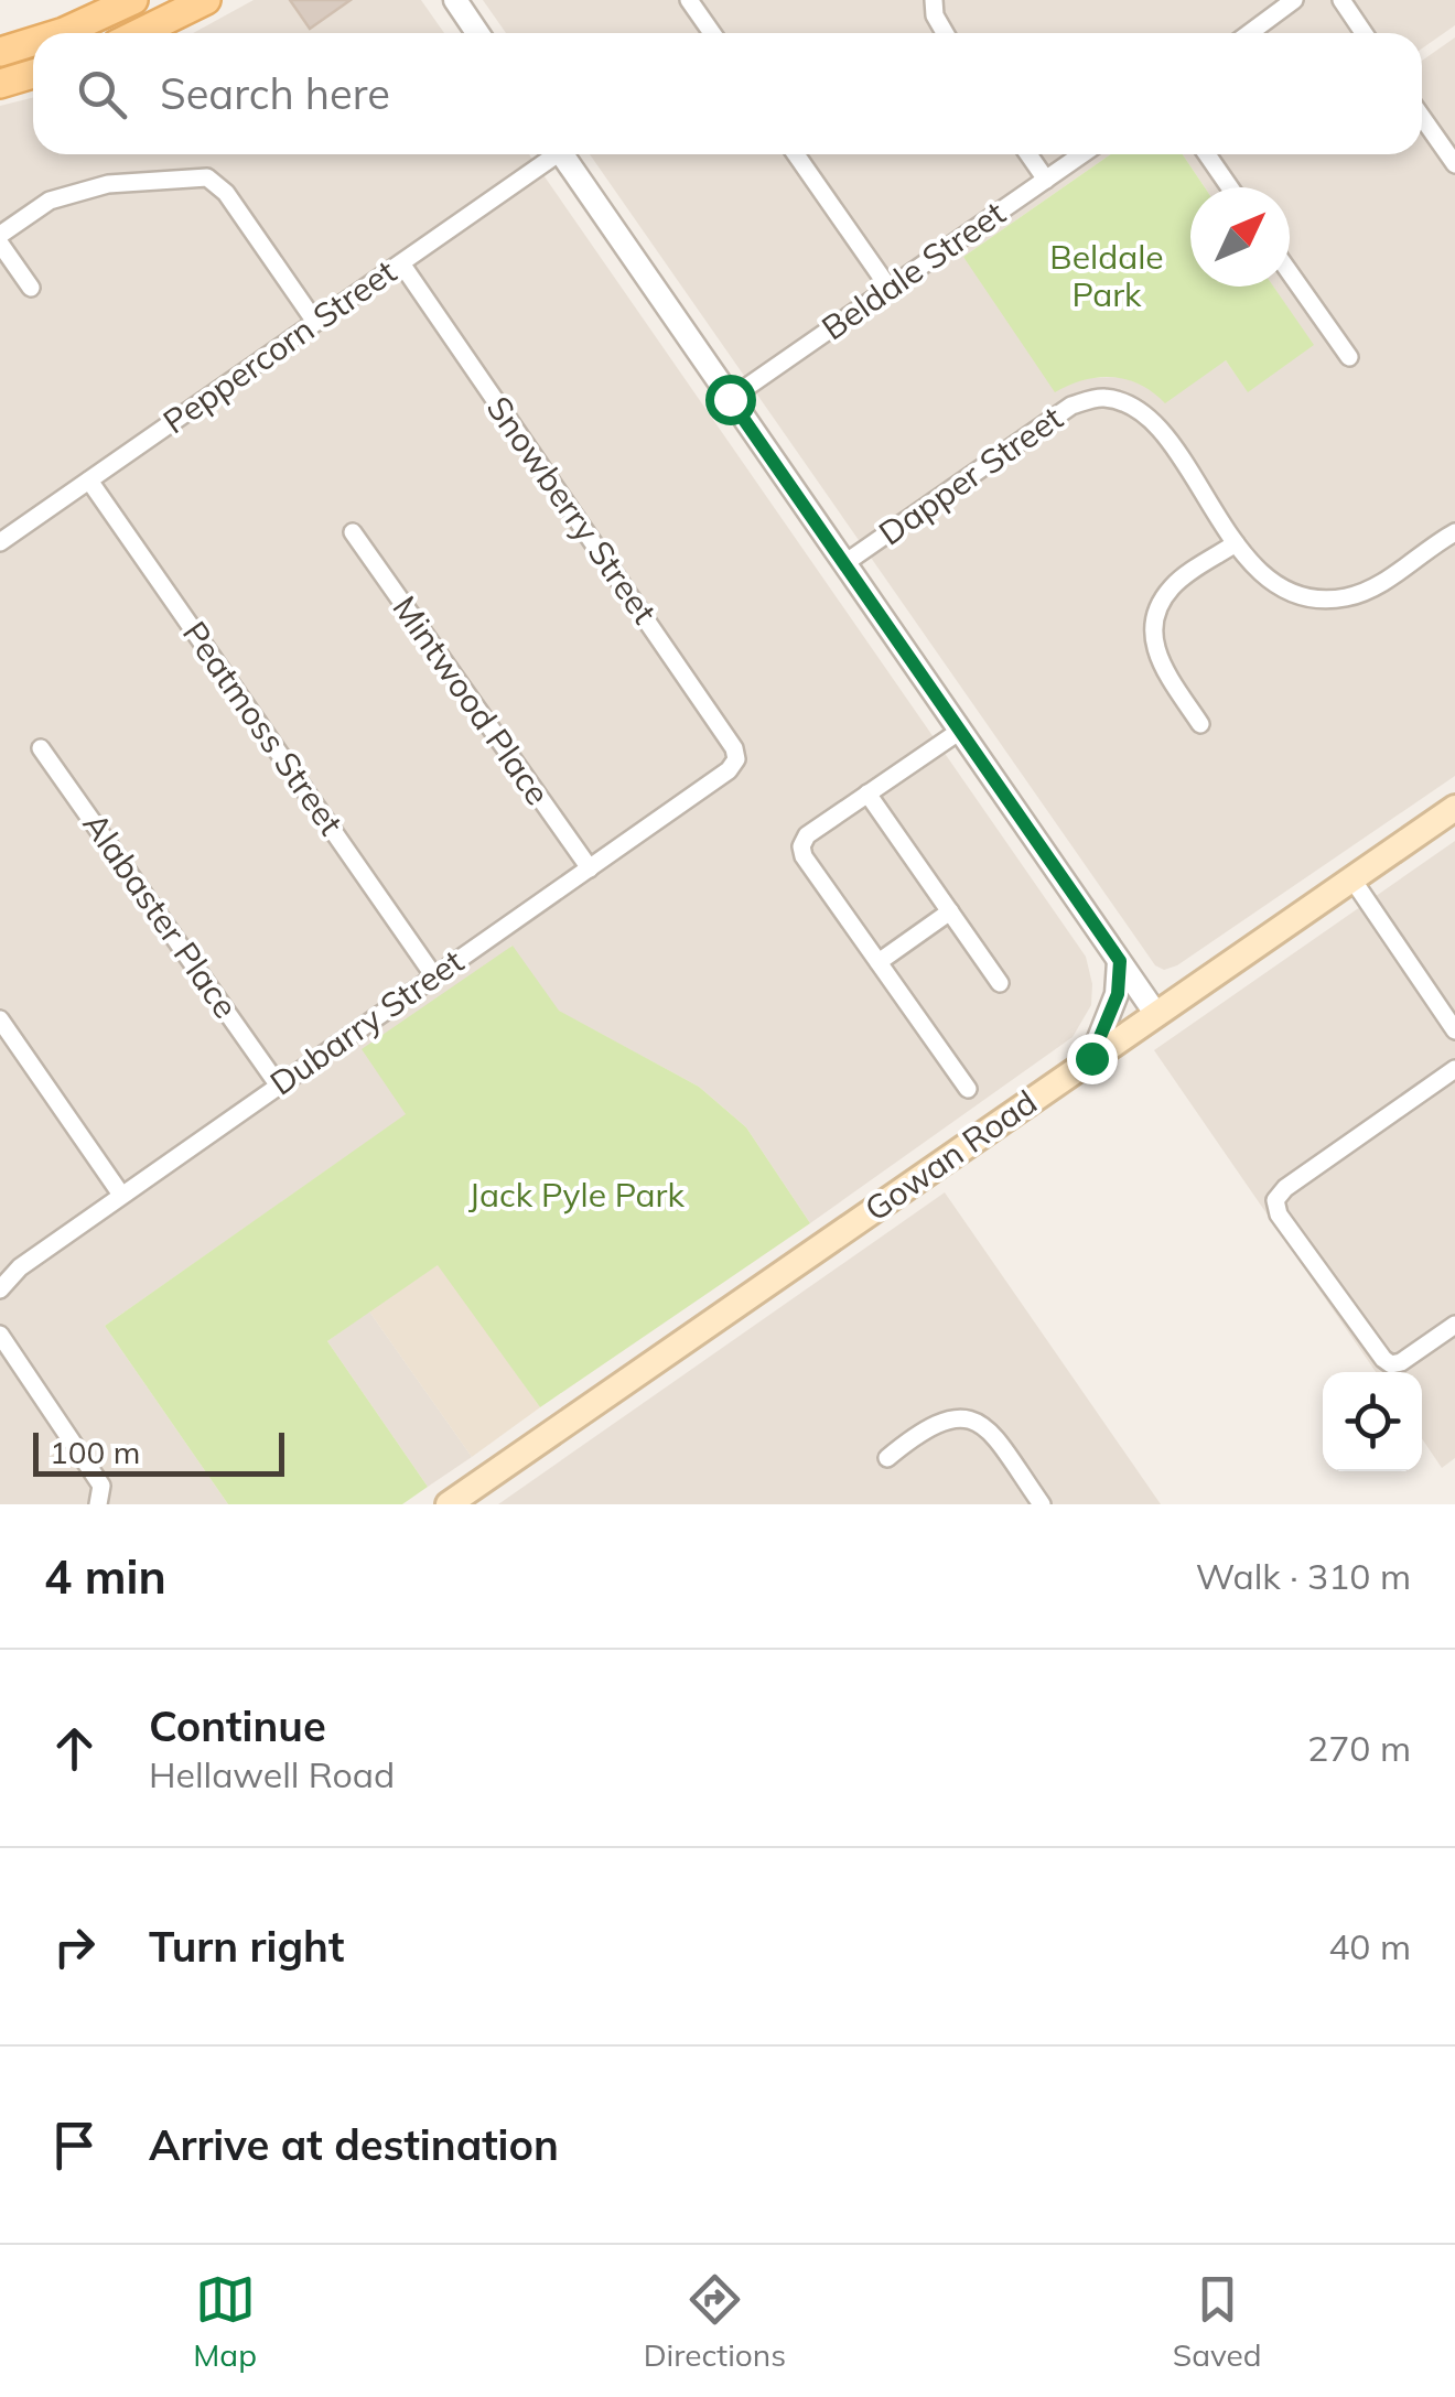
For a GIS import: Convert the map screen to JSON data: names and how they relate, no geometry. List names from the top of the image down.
{
  "streets": {
    "main road": ["Gowan Road"],
    "street": [
      "Beldale Street",
      "Peppercorn Street",
      "Dapper Street",
      "Snowberry Street",
      "Mintwood Place",
      "Peatmoss Street",
      "Alabaster Place",
      "Dubarry Street"
    ]
  },
  "crossings": [
    ["Peppercorn Street", "Snowberry Street"],
    ["Peppercorn Street", "Peatmoss Street"],
    ["Snowberry Street", "Dubarry Street"],
    ["Mintwood Place", "Dubarry Street"],
    ["Peatmoss Street", "Dubarry Street"],
    ["Alabaster Place", "Dubarry Street"]
  ],
  "parks": ["Beldale Park", "Jack Pyle Park"],
  "scale_bar": "100 m",
  "north": "top right",
  "page": {
    "search": "Search here",
    "scale": "100 m",
    "heading": ["4 min", "Walk · 310 m"],
    "list": [
      ["Continue", "Hellawell Road", "270 m"],
      ["Turn right", "40 m"],
      "Arrive at destination"
    ],
    "nav": ["Map", "Directions", "Saved"]
  }
}
